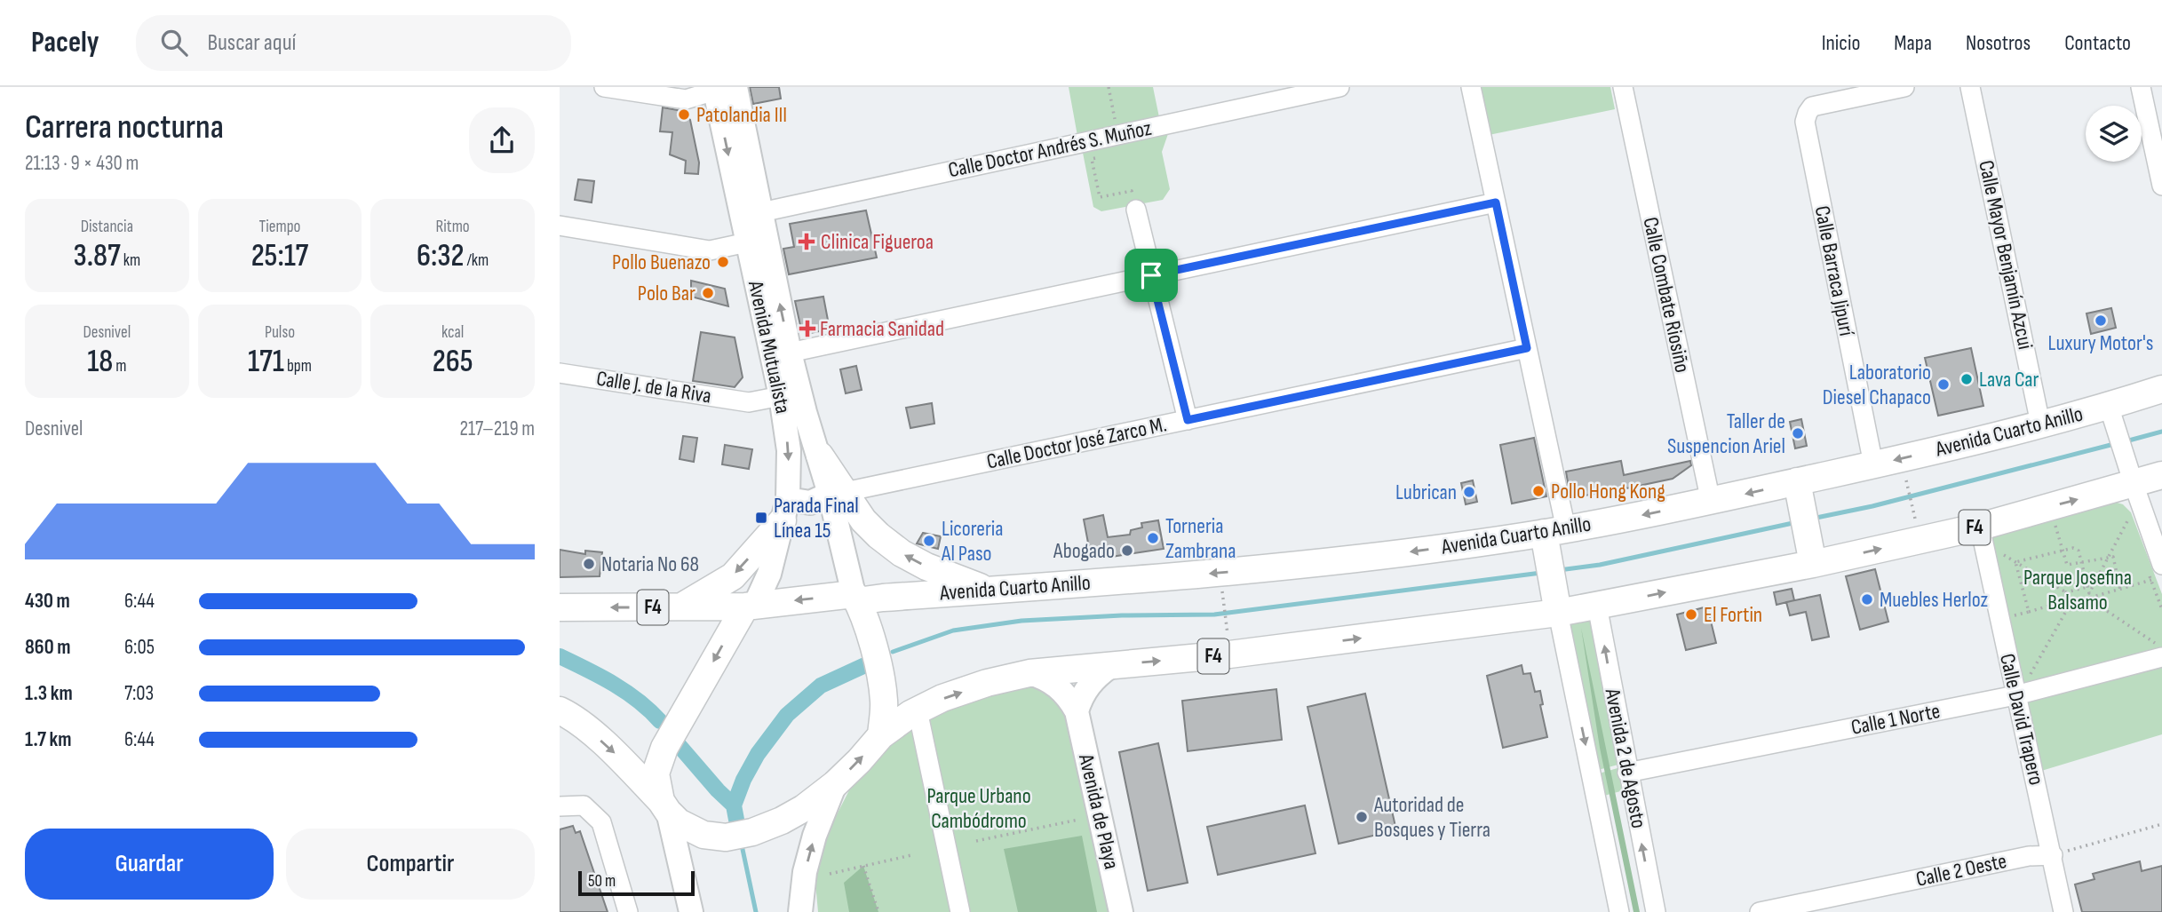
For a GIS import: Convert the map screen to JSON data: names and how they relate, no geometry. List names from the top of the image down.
{
  "streets": {
    "highway": ["Avenida Cuarto Anillo", "F4"],
    "main road": ["Avenida Mutualista", "Avenida de Playa"],
    "street": [
      "Calle Doctor Andrés S. Muñoz",
      "Calle Mayor Benjamín Azcui",
      "Calle Barraca Jipurí",
      "Calle Combate Riosiño",
      "Calle J. de la Riva",
      "Calle Doctor José Zarco M.",
      "Calle 1 Norte",
      "Calle David Trapero",
      "Avenida 2 de Agosto",
      "Calle 2 Oeste"
    ]
  },
  "crossings": [
    ["Calle Doctor Andrés S. Muñoz", "Avenida Mutualista"],
    ["Calle Mayor Benjamín Azcui", "Avenida Cuarto Anillo"],
    ["Calle Barraca Jipurí", "Avenida Cuarto Anillo"],
    ["Calle Combate Riosiño", "Avenida Cuarto Anillo"],
    ["Avenida Mutualista", "Calle J. de la Riva"],
    ["Avenida Mutualista", "F4"],
    ["Avenida Cuarto Anillo", "F4"],
    ["F4", "Calle David Trapero"],
    ["F4", "Avenida 2 de Agosto"],
    ["F4", "Avenida de Playa"],
    ["Calle 1 Norte", "Calle David Trapero"],
    ["Calle 1 Norte", "Avenida 2 de Agosto"],
    ["Calle David Trapero", "Calle 2 Oeste"]
  ],
  "parks": ["Parque Josefina Balsamo", "Parque Urbano Cambódromo"],
  "places": {
    "other": [
      "Patolandia III",
      "Pollo Buenazo",
      "Polo Bar",
      "Luxury Motor's",
      "Lava Car",
      "Laboratorio Diesel Chapaco",
      "Taller de Suspencion Ariel",
      "Pollo Hong Kong",
      "Lubrican",
      "Torneria Zambrana",
      "Licoreria Al Paso",
      "Abogado",
      "Notaria No 68",
      "Muebles Herloz",
      "El Fortin",
      "Autoridad de Bosques y Tierra"
    ],
    "health": ["Clinica Figueroa", "Farmacia Sanidad"],
    "transit": ["Parada Final Línea 15"]
  },
  "scale_bar": "50 m",
  "page": {
    "header": "Pacely",
    "search": "Buscar aquí",
    "nav": [
      "Inicio",
      "Mapa",
      "Nosotros",
      "Contacto"
    ],
    "heading": ["Carrera nocturna", "21:13 · 9 × 430 m"],
    "stats": [
      ["Distancia", "3.87 km"],
      ["Tiempo", "25:17"],
      ["Ritmo", "6:32 /km"],
      ["Desnivel", "18 m"],
      ["Pulso", "171 bpm"],
      ["kcal", "265"]
    ],
    "chart": ["Desnivel", "217–219 m"],
    "list": [
      {
        "name": "430 m",
        "note": "6:44"
      },
      {
        "name": "860 m",
        "note": "6:05"
      },
      {
        "name": "1.3 km",
        "note": "7:03"
      },
      {
        "name": "1.7 km",
        "note": "6:44"
      }
    ],
    "buttons": ["Guardar", "Compartir"],
    "scale": "50 m"
  }
}
